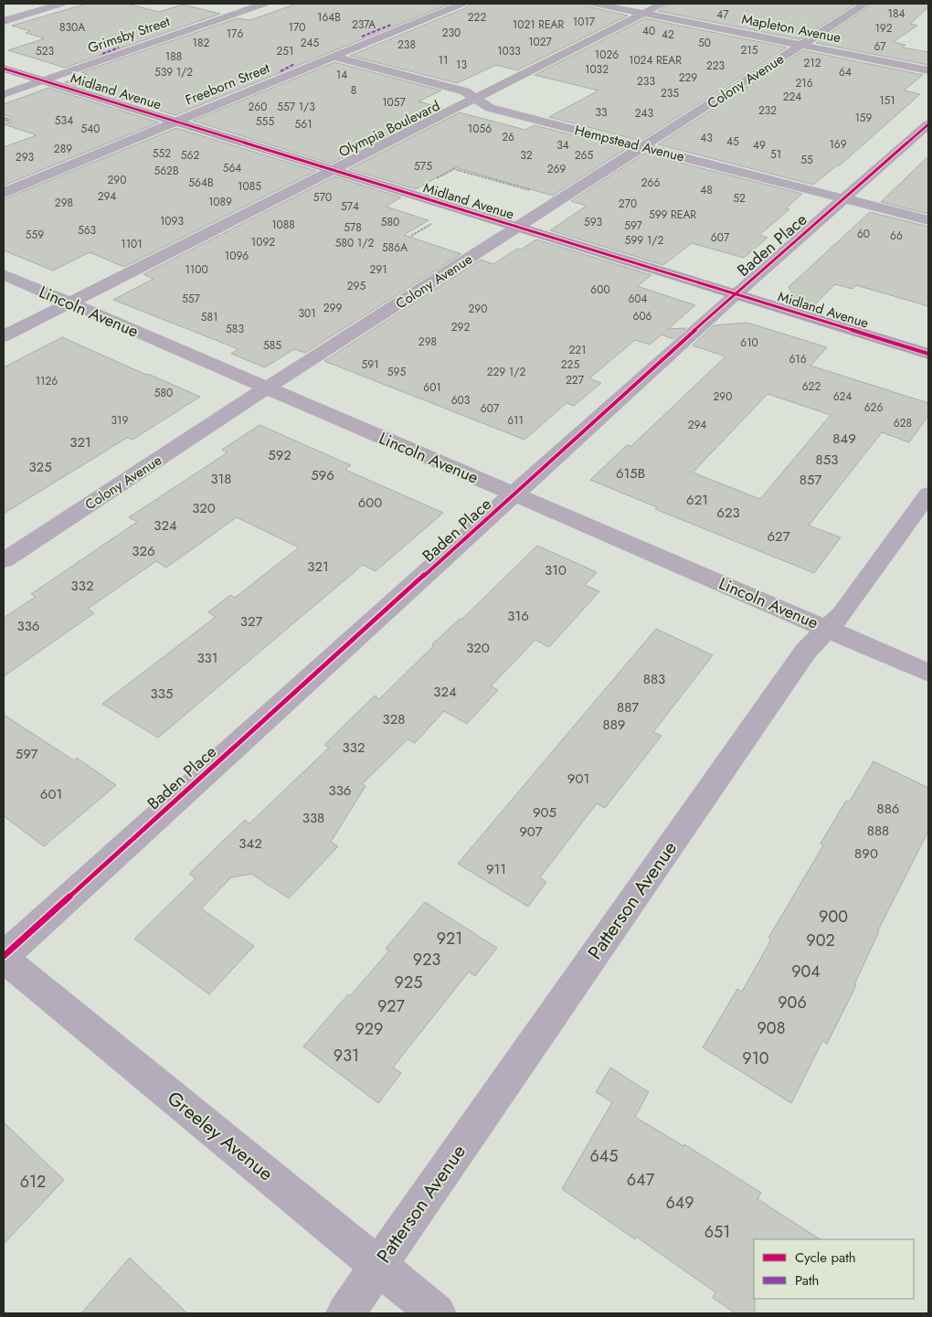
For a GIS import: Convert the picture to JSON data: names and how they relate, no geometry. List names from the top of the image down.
{
  "streets": {
    "main road": ["Midland Avenue"],
    "street": [
      "Mapleton Avenue",
      "Grimsby Street",
      "Colony Avenue",
      "Freeborn Street",
      "Olympia Boulevard",
      "Hempstead Avenue",
      "Baden Place",
      "Lincoln Avenue",
      "Patterson Avenue",
      "Greeley Avenue"
    ]
  },
  "crossings": [
    ["Mapleton Avenue", "Colony Avenue"],
    ["Mapleton Avenue", "Olympia Boulevard"],
    ["Grimsby Street", "Midland Avenue"],
    ["Colony Avenue", "Midland Avenue"],
    ["Colony Avenue", "Hempstead Avenue"],
    ["Colony Avenue", "Lincoln Avenue"],
    ["Freeborn Street", "Midland Avenue"],
    ["Freeborn Street", "Hempstead Avenue"],
    ["Midland Avenue", "Olympia Boulevard"],
    ["Midland Avenue", "Baden Place"],
    ["Olympia Boulevard", "Hempstead Avenue"],
    ["Olympia Boulevard", "Lincoln Avenue"],
    ["Hempstead Avenue", "Baden Place"],
    ["Baden Place", "Lincoln Avenue"],
    ["Baden Place", "Greeley Avenue"],
    ["Lincoln Avenue", "Patterson Avenue"],
    ["Patterson Avenue", "Greeley Avenue"]
  ],
  "house_numbers": [
    "184",
    "47",
    "164B",
    "222",
    "1017",
    "237A",
    "1021 REAR",
    "830A",
    "170",
    "192",
    "40",
    "230",
    "176",
    "42",
    "1027",
    "182",
    "245",
    "50",
    "238",
    "67",
    "215",
    "523",
    "251",
    "1033",
    "1026",
    "188",
    "11",
    "1024 REAR",
    "212",
    "13",
    "223",
    "1032",
    "539 1/2",
    "64",
    "14",
    "229",
    "233",
    "216",
    "8",
    "235",
    "224",
    "151",
    "1057",
    "260",
    "557 1/3",
    "232",
    "33",
    "243",
    "159",
    "534",
    "555",
    "561",
    "540",
    "1056",
    "26",
    "43",
    "45",
    "169",
    "34",
    "49",
    "289",
    "552",
    "51",
    "562",
    "32",
    "265",
    "293",
    "55",
    "575",
    "564",
    "269",
    "562B",
    "290",
    "564B",
    "266",
    "1085",
    "48",
    "294",
    "570",
    "52",
    "1089",
    "298",
    "270",
    "574",
    "599 REAR",
    "1093",
    "580",
    "593",
    "1088",
    "597",
    "578",
    "563",
    "60",
    "559",
    "66",
    "607",
    "599 1/2",
    "1092",
    "580 1/2",
    "1101",
    "586A",
    "1096",
    "1100",
    "291",
    "295",
    "600",
    "557",
    "604",
    "299",
    "290",
    "301",
    "606",
    "581",
    "292",
    "583",
    "298",
    "610",
    "585",
    "221",
    "616",
    "591",
    "225",
    "595",
    "229 1/2",
    "227",
    "1126",
    "622",
    "601",
    "580",
    "290",
    "624",
    "603",
    "626",
    "607",
    "319",
    "611",
    "628",
    "294",
    "849",
    "321",
    "592",
    "853",
    "325",
    "615B",
    "596",
    "318",
    "857",
    "621",
    "600",
    "320",
    "623",
    "324",
    "627",
    "326",
    "321",
    "310",
    "332",
    "316",
    "327",
    "336",
    "320",
    "331",
    "883",
    "324",
    "335",
    "887",
    "328",
    "889",
    "332",
    "597",
    "901",
    "336",
    "601",
    "886",
    "905",
    "338",
    "888",
    "907",
    "342",
    "890",
    "911",
    "900",
    "921",
    "902",
    "923",
    "904",
    "925",
    "906",
    "927",
    "908",
    "929",
    "931",
    "910",
    "645",
    "647",
    "612",
    "649",
    "651"
  ],
  "legend": ["Cycle path", "Path"]
}
